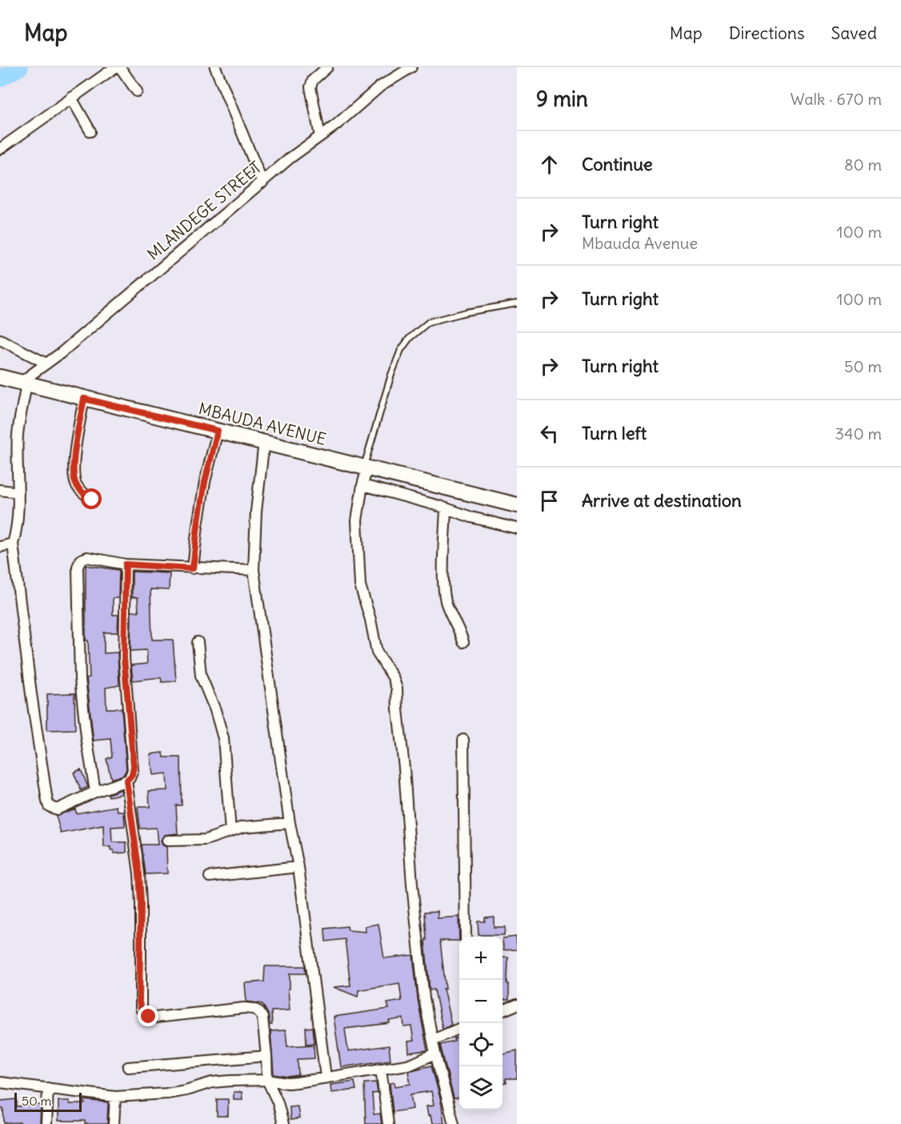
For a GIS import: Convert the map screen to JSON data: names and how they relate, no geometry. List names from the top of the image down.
{
  "streets": {
    "street": ["MLANDEGE STREET", "MBAUDA AVENUE"]
  },
  "crossings": [
    ["MLANDEGE STREET", "MBAUDA AVENUE"]
  ],
  "scale_bar": "50 m",
  "page": {
    "header": "Map",
    "nav": ["Map", "Directions", "Saved"],
    "heading": ["9 min", "Walk · 670 m"],
    "list": [
      ["Continue", "80 m"],
      ["Turn right", "Mbauda Avenue", "100 m"],
      ["Turn right", "100 m"],
      ["Turn right", "50 m"],
      ["Turn left", "340 m"],
      "Arrive at destination"
    ],
    "map_buttons": ["+", "−"],
    "scale": "50 m"
  }
}
